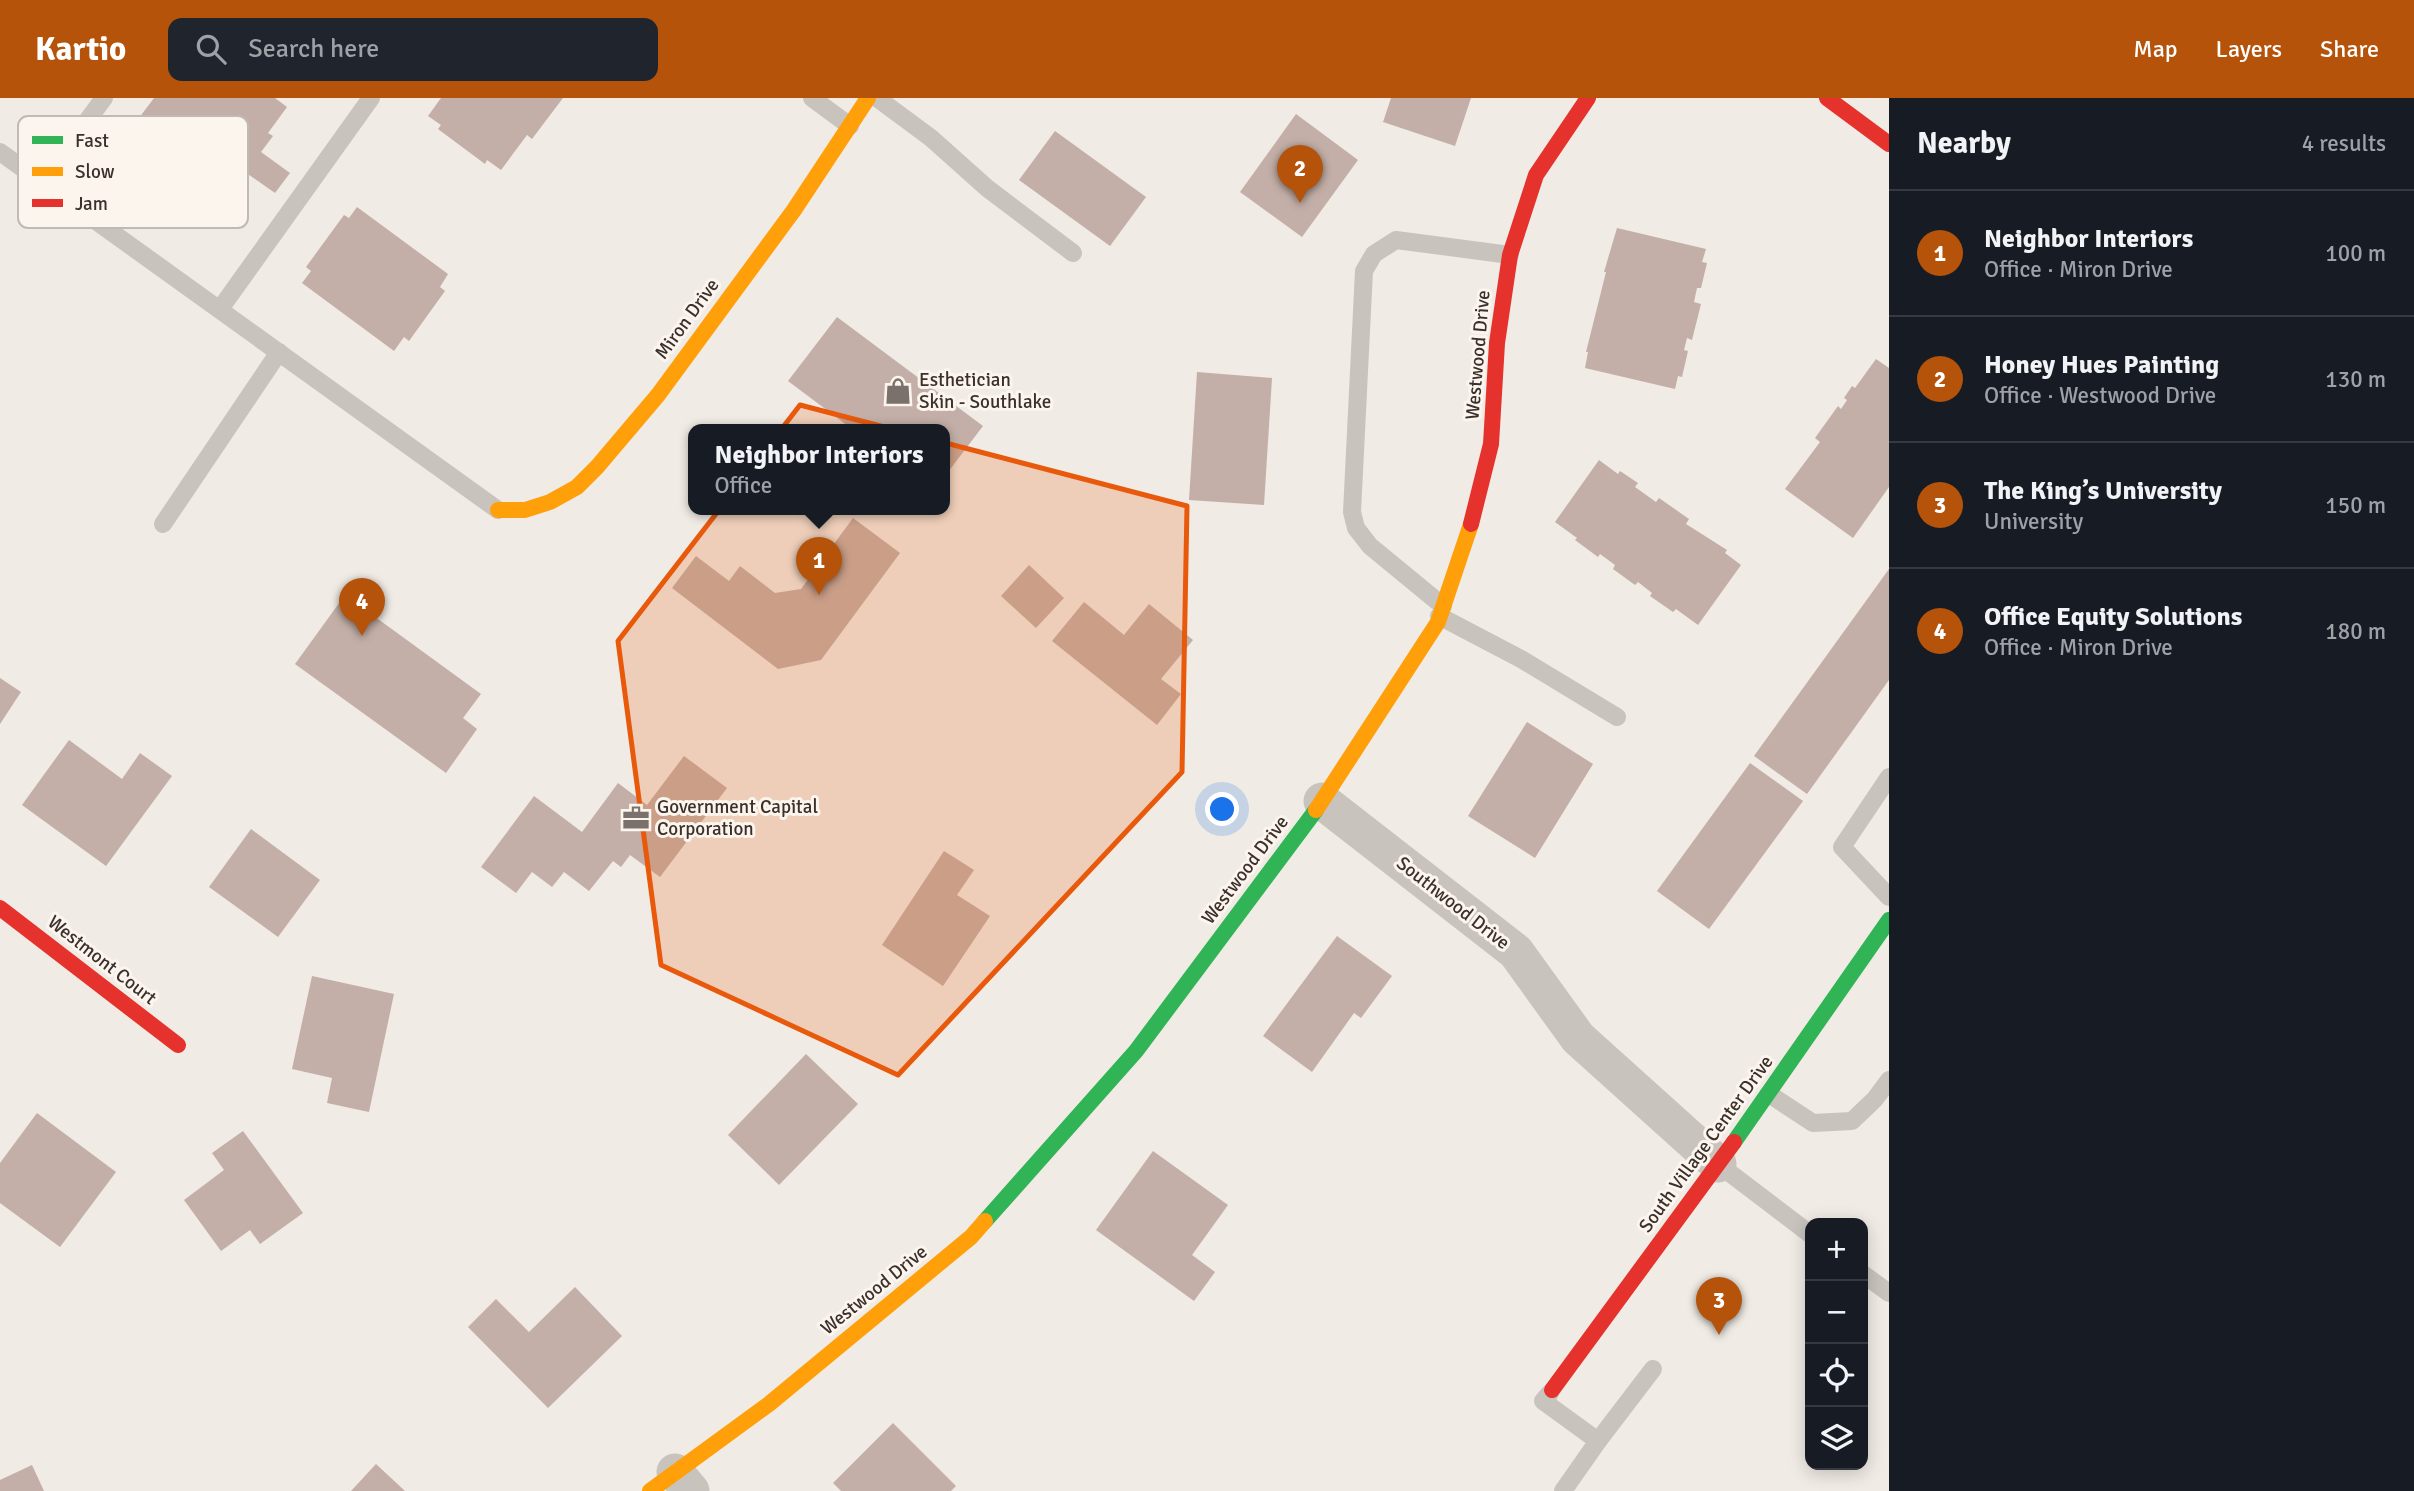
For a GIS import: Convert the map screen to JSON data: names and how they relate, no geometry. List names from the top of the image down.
{
  "streets": {
    "street": [
      "Miron Drive",
      "Westwood Drive",
      "Southwood Drive",
      "Westmont Court",
      "South Village Center Drive"
    ]
  },
  "crossings": [
    ["Westwood Drive", "Southwood Drive"],
    ["Southwood Drive", "South Village Center Drive"]
  ],
  "places": {
    "shop": ["Esthetician Skin - Southlake"],
    "office": ["Government Capital Corporation"]
  },
  "legend": ["Fast", "Slow", "Jam"],
  "page": {
    "header": "Kartio",
    "search": "Search here",
    "nav": ["Map", "Layers", "Share"],
    "heading": ["Nearby", "4 results"],
    "pins": [
      "2",
      "1",
      "4",
      "3"
    ],
    "list": [
      {
        "mark": "1",
        "name": "Neighbor Interiors",
        "note": "Office · Miron Drive",
        "value": "100 m"
      },
      {
        "mark": "2",
        "name": "Honey Hues Painting",
        "note": "Office · Westwood Drive",
        "value": "130 m"
      },
      {
        "mark": "3",
        "name": "The King’s University",
        "note": "University",
        "value": "150 m"
      },
      {
        "mark": "4",
        "name": "Office Equity Solutions",
        "note": "Office · Miron Drive",
        "value": "180 m"
      }
    ],
    "popup": ["Neighbor Interiors", "Office"],
    "map_buttons": ["+", "−"]
  }
}
